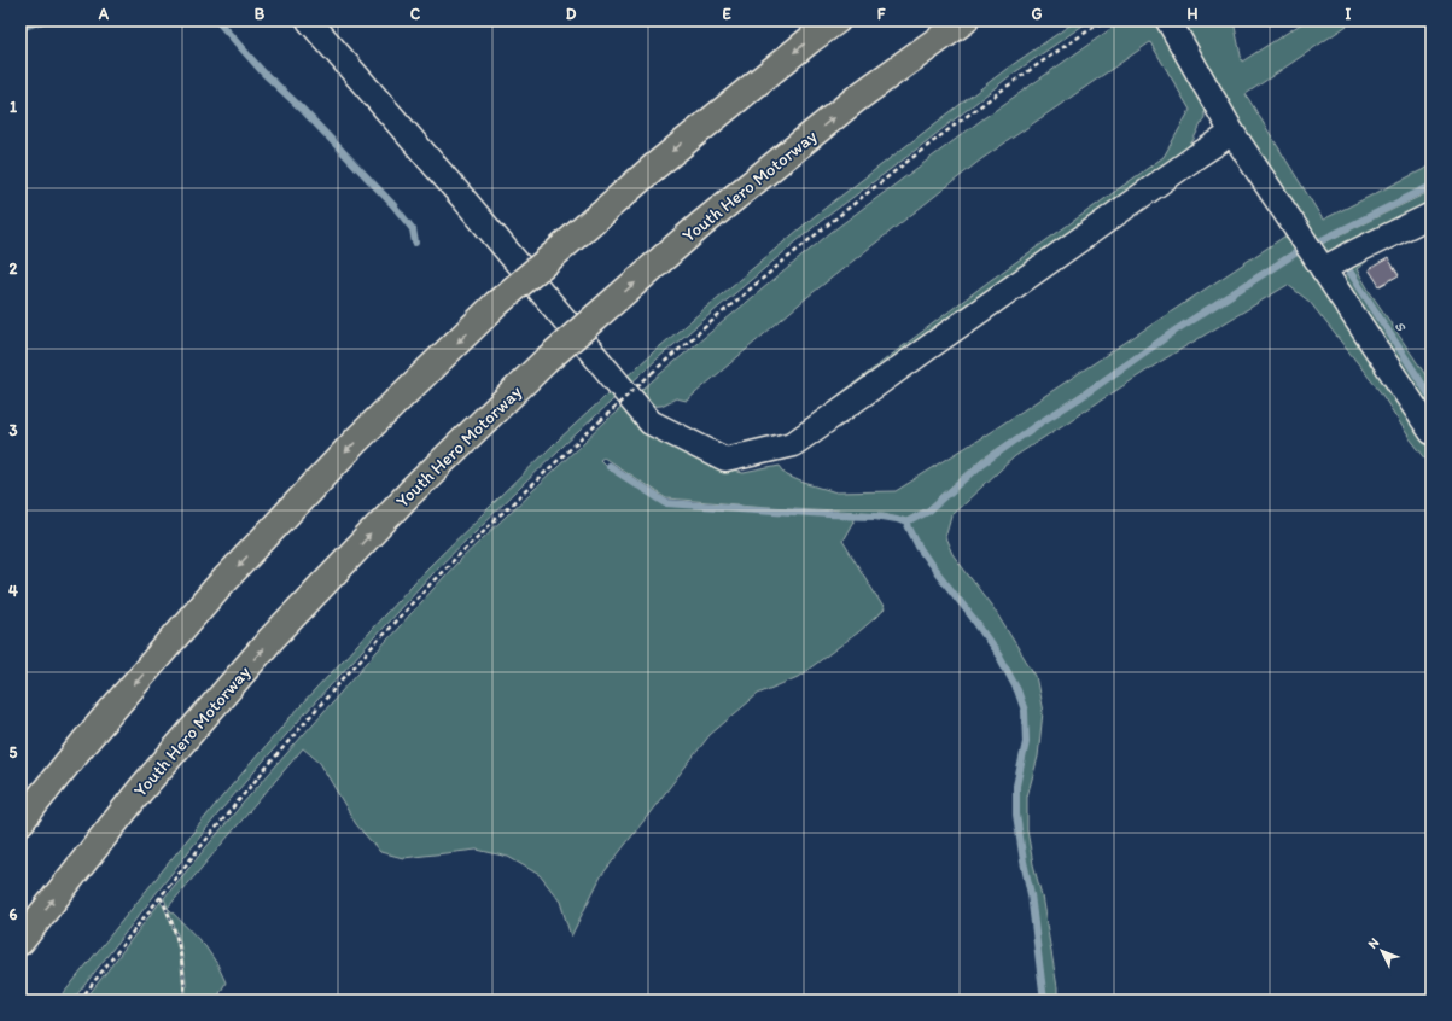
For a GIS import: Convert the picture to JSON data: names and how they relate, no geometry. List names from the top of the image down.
{
  "streets": {
    "highway": ["Youth Hero Motorway"]
  },
  "water": ["s"],
  "north": "top left",
  "grid": {
    "columns": [
      "A",
      "B",
      "C",
      "D",
      "E",
      "F",
      "G",
      "H",
      "I"
    ],
    "rows": [
      "1",
      "2",
      "3",
      "4",
      "5",
      "6"
    ]
  }
}
